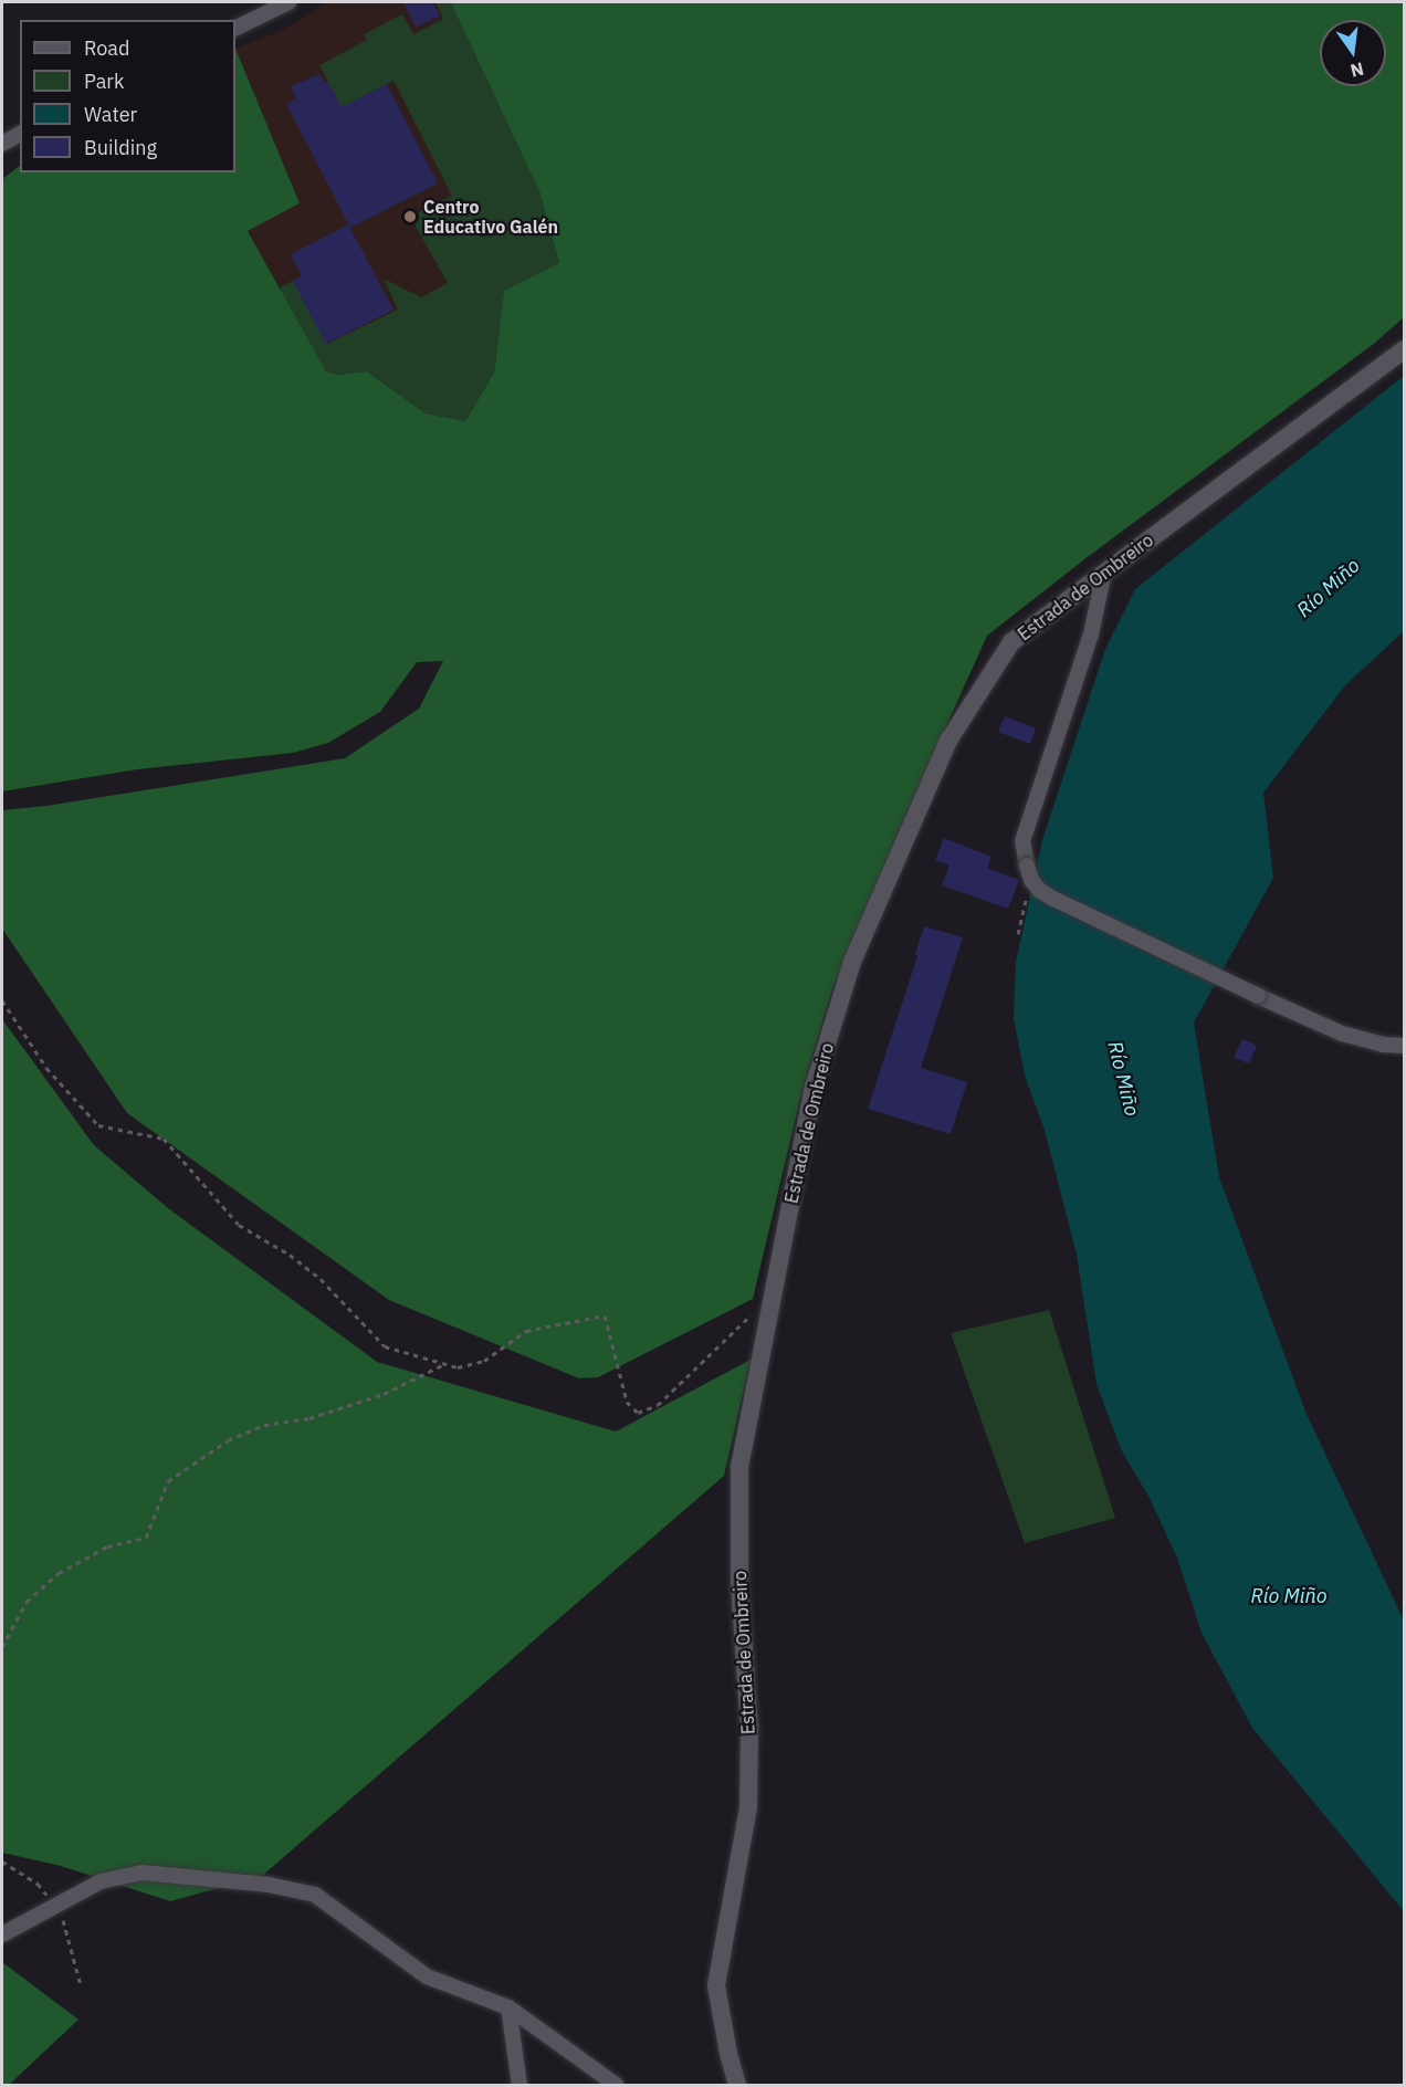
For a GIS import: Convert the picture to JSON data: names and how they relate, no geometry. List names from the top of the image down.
{
  "streets": {
    "street": ["Estrada de Ombreiro"]
  },
  "water": ["Río Miño"],
  "places": ["Centro Educativo Galén"],
  "legend": [
    "Road",
    "Park",
    "Water",
    "Building"
  ],
  "north": "bottom"
}
